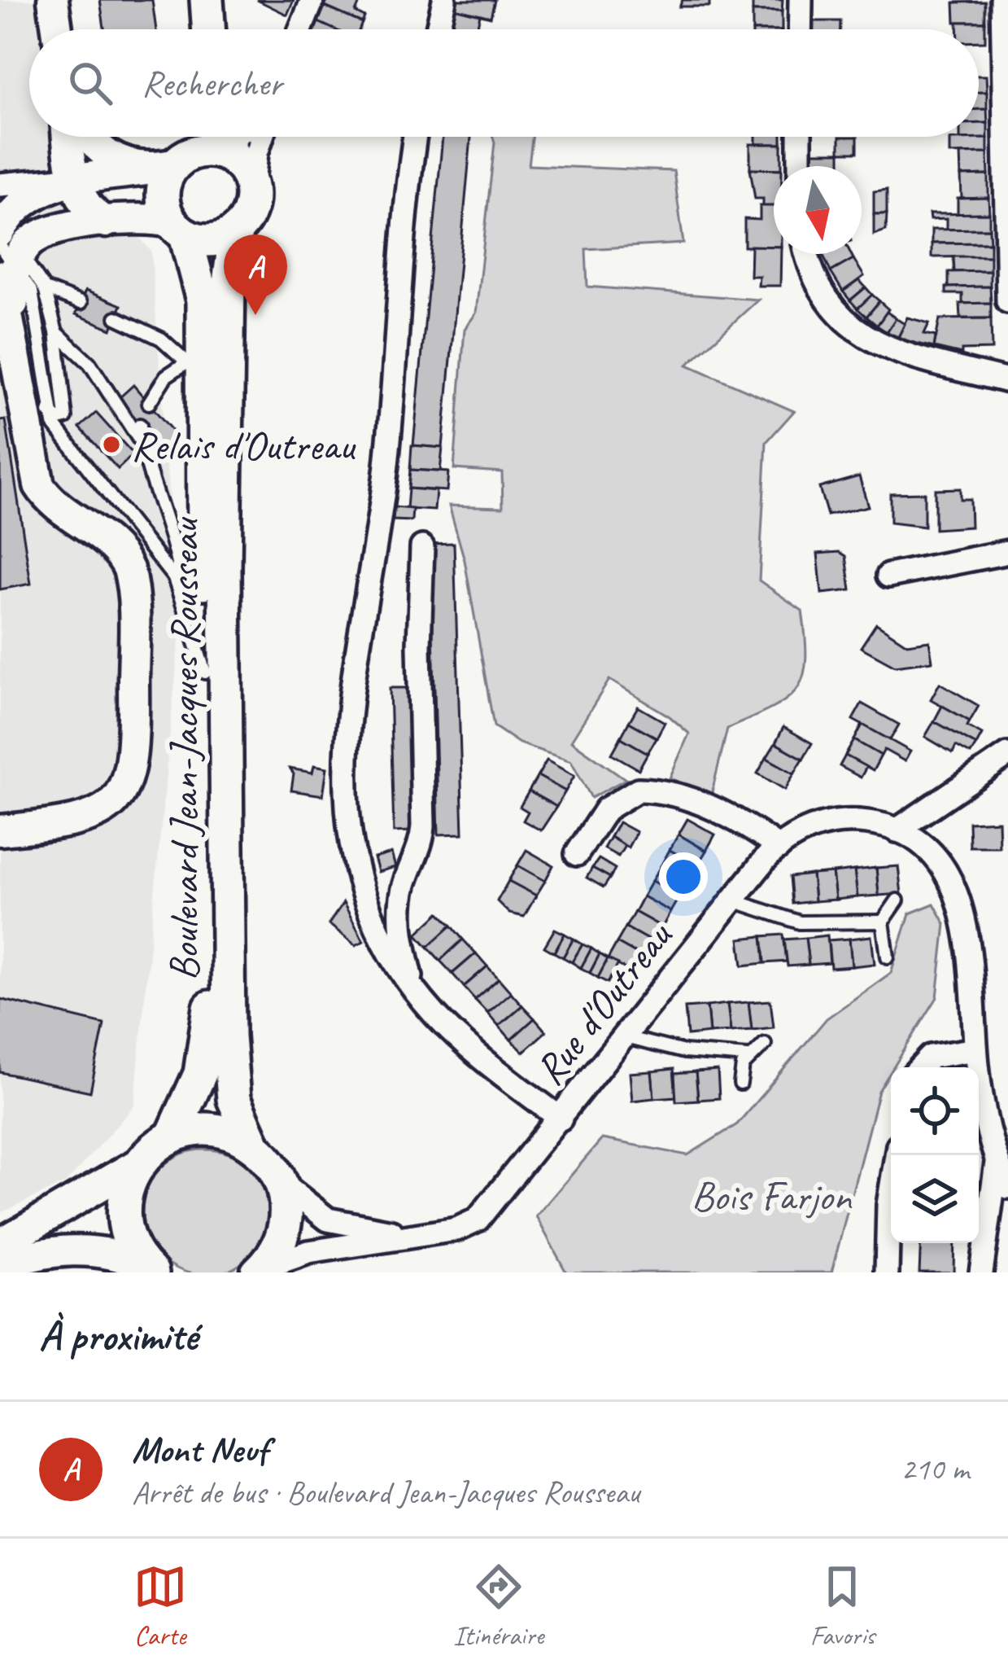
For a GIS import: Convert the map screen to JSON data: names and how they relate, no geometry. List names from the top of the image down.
{
  "streets": {
    "main road": ["Boulevard Jean-Jacques Rousseau"],
    "street": ["Rue d'Outreau"]
  },
  "crossings": [
    ["Boulevard Jean-Jacques Rousseau", "Rue d'Outreau"]
  ],
  "parks": ["Bois Farjon"],
  "places": ["Relais d'Outreau"],
  "north": "bottom",
  "page": {
    "search": "Rechercher",
    "pins": "A",
    "heading": "À proximité",
    "list": [
      {
        "mark": "A",
        "name": "Mont Neuf",
        "note": "Arrêt de bus · Boulevard Jean-Jacques Rousseau",
        "value": "210 m"
      }
    ],
    "nav": ["Carte", "Itinéraire", "Favoris"]
  }
}
